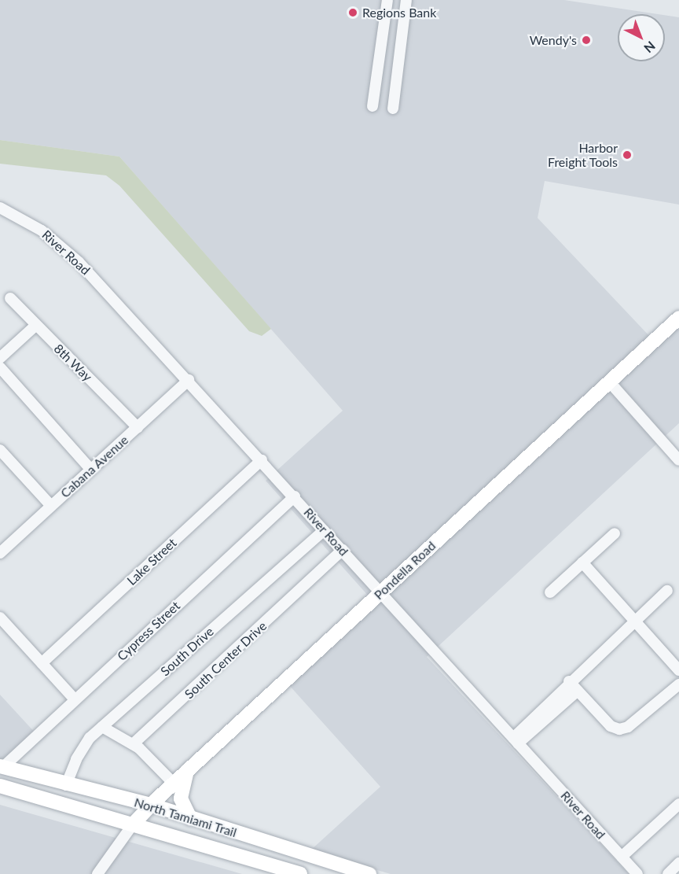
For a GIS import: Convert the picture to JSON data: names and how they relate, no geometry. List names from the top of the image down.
{
  "streets": {
    "main road": ["Pondella Road", "North Tamiami Trail"],
    "street": [
      "River Road",
      "8th Way",
      "Cabana Avenue",
      "Lake Street",
      "Cypress Street",
      "South Drive",
      "South Center Drive"
    ]
  },
  "crossings": [
    ["River Road", "Cabana Avenue"],
    ["River Road", "Lake Street"],
    ["River Road", "Pondella Road"],
    ["River Road", "Cypress Street"],
    ["River Road", "South Drive"],
    ["River Road", "South Center Drive"],
    ["8th Way", "Cabana Avenue"],
    ["Pondella Road", "North Tamiami Trail"],
    ["Cypress Street", "North Tamiami Trail"],
    ["South Drive", "North Tamiami Trail"]
  ],
  "places": ["Regions Bank", "Wendy's", "Harbor Freight Tools"],
  "north": "bottom right"
}
